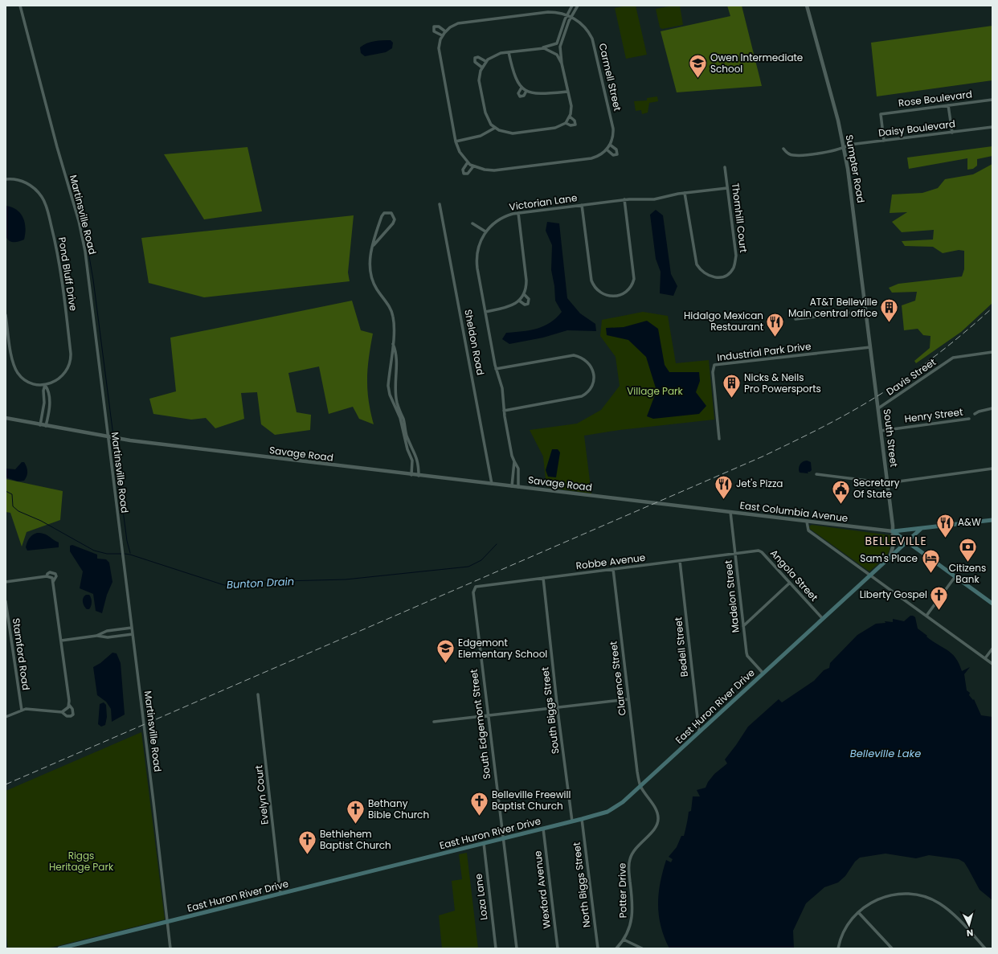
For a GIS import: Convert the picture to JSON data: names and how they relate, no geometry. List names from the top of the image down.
{
  "streets": {
    "main road": ["East Huron River Drive"],
    "street": [
      "Carmell Street",
      "Rose Boulevard",
      "Daisy Boulevard",
      "Sumpter Road",
      "Victorian Lane",
      "Martinsville Road",
      "Thornhill Court",
      "Pond Bluff Drive",
      "Sheldon Road",
      "Industrial Park Drive",
      "Davis Street",
      "Henry Street",
      "South Street",
      "Savage Road",
      "East Columbia Avenue",
      "Robbe Avenue",
      "Angola Street",
      "Madelon Street",
      "Bedell Street",
      "Stamford Road",
      "Clarence Street",
      "South Biggs Street",
      "South Edgemont Street",
      "Evelyn Court",
      "North Biggs Street",
      "Wexford Avenue",
      "Potter Drive",
      "Loza Lane"
    ]
  },
  "crossings": [
    ["Rose Boulevard", "Daisy Boulevard"],
    ["Daisy Boulevard", "Sumpter Road"],
    ["Sumpter Road", "South Street"],
    ["Victorian Lane", "Thornhill Court"],
    ["Victorian Lane", "Savage Road"],
    ["Martinsville Road", "Savage Road"],
    ["Martinsville Road", "East Huron River Drive"],
    ["Sheldon Road", "Savage Road"],
    ["Industrial Park Drive", "South Street"],
    ["Davis Street", "South Street"],
    ["Henry Street", "South Street"],
    ["South Street", "East Columbia Avenue"],
    ["South Street", "East Huron River Drive"],
    ["Savage Road", "East Columbia Avenue"],
    ["East Columbia Avenue", "Madelon Street"],
    ["Robbe Avenue", "Angola Street"],
    ["Robbe Avenue", "Madelon Street"],
    ["Robbe Avenue", "Bedell Street"],
    ["Robbe Avenue", "Clarence Street"],
    ["Robbe Avenue", "South Biggs Street"],
    ["Robbe Avenue", "South Edgemont Street"],
    ["Angola Street", "East Huron River Drive"],
    ["Madelon Street", "East Huron River Drive"],
    ["Bedell Street", "East Huron River Drive"],
    ["Clarence Street", "East Huron River Drive"],
    ["Clarence Street", "Potter Drive"],
    ["East Huron River Drive", "South Biggs Street"],
    ["East Huron River Drive", "South Edgemont Street"],
    ["East Huron River Drive", "Evelyn Court"],
    ["East Huron River Drive", "North Biggs Street"],
    ["East Huron River Drive", "Wexford Avenue"],
    ["East Huron River Drive", "Potter Drive"],
    ["East Huron River Drive", "Loza Lane"]
  ],
  "districts": ["BELLEVILLE"],
  "water": ["Bunton Drain", "Belleville Lake"],
  "parks": ["Village Park", "Riggs Heritage Park"],
  "places": {
    "school or university": ["Owen Intermediate School", "Edgemont Elementary School"],
    "building": ["AT&T Belleville Main central office", "Nicks & Neils Pro Powersports"],
    "restaurant": ["Hidalgo Mexican Restaurant", "Jet's Pizza", "A&W"],
    "public building": ["Secretary Of State"],
    "bank": ["Citizens Bank"],
    "hotel": ["Sam's Place"],
    "church": [
      "Liberty Gospel",
      "Belleville Freewill Baptist Church",
      "Bethany Bible Church",
      "Bethlehem Baptist Church"
    ]
  },
  "north": "bottom"
}
